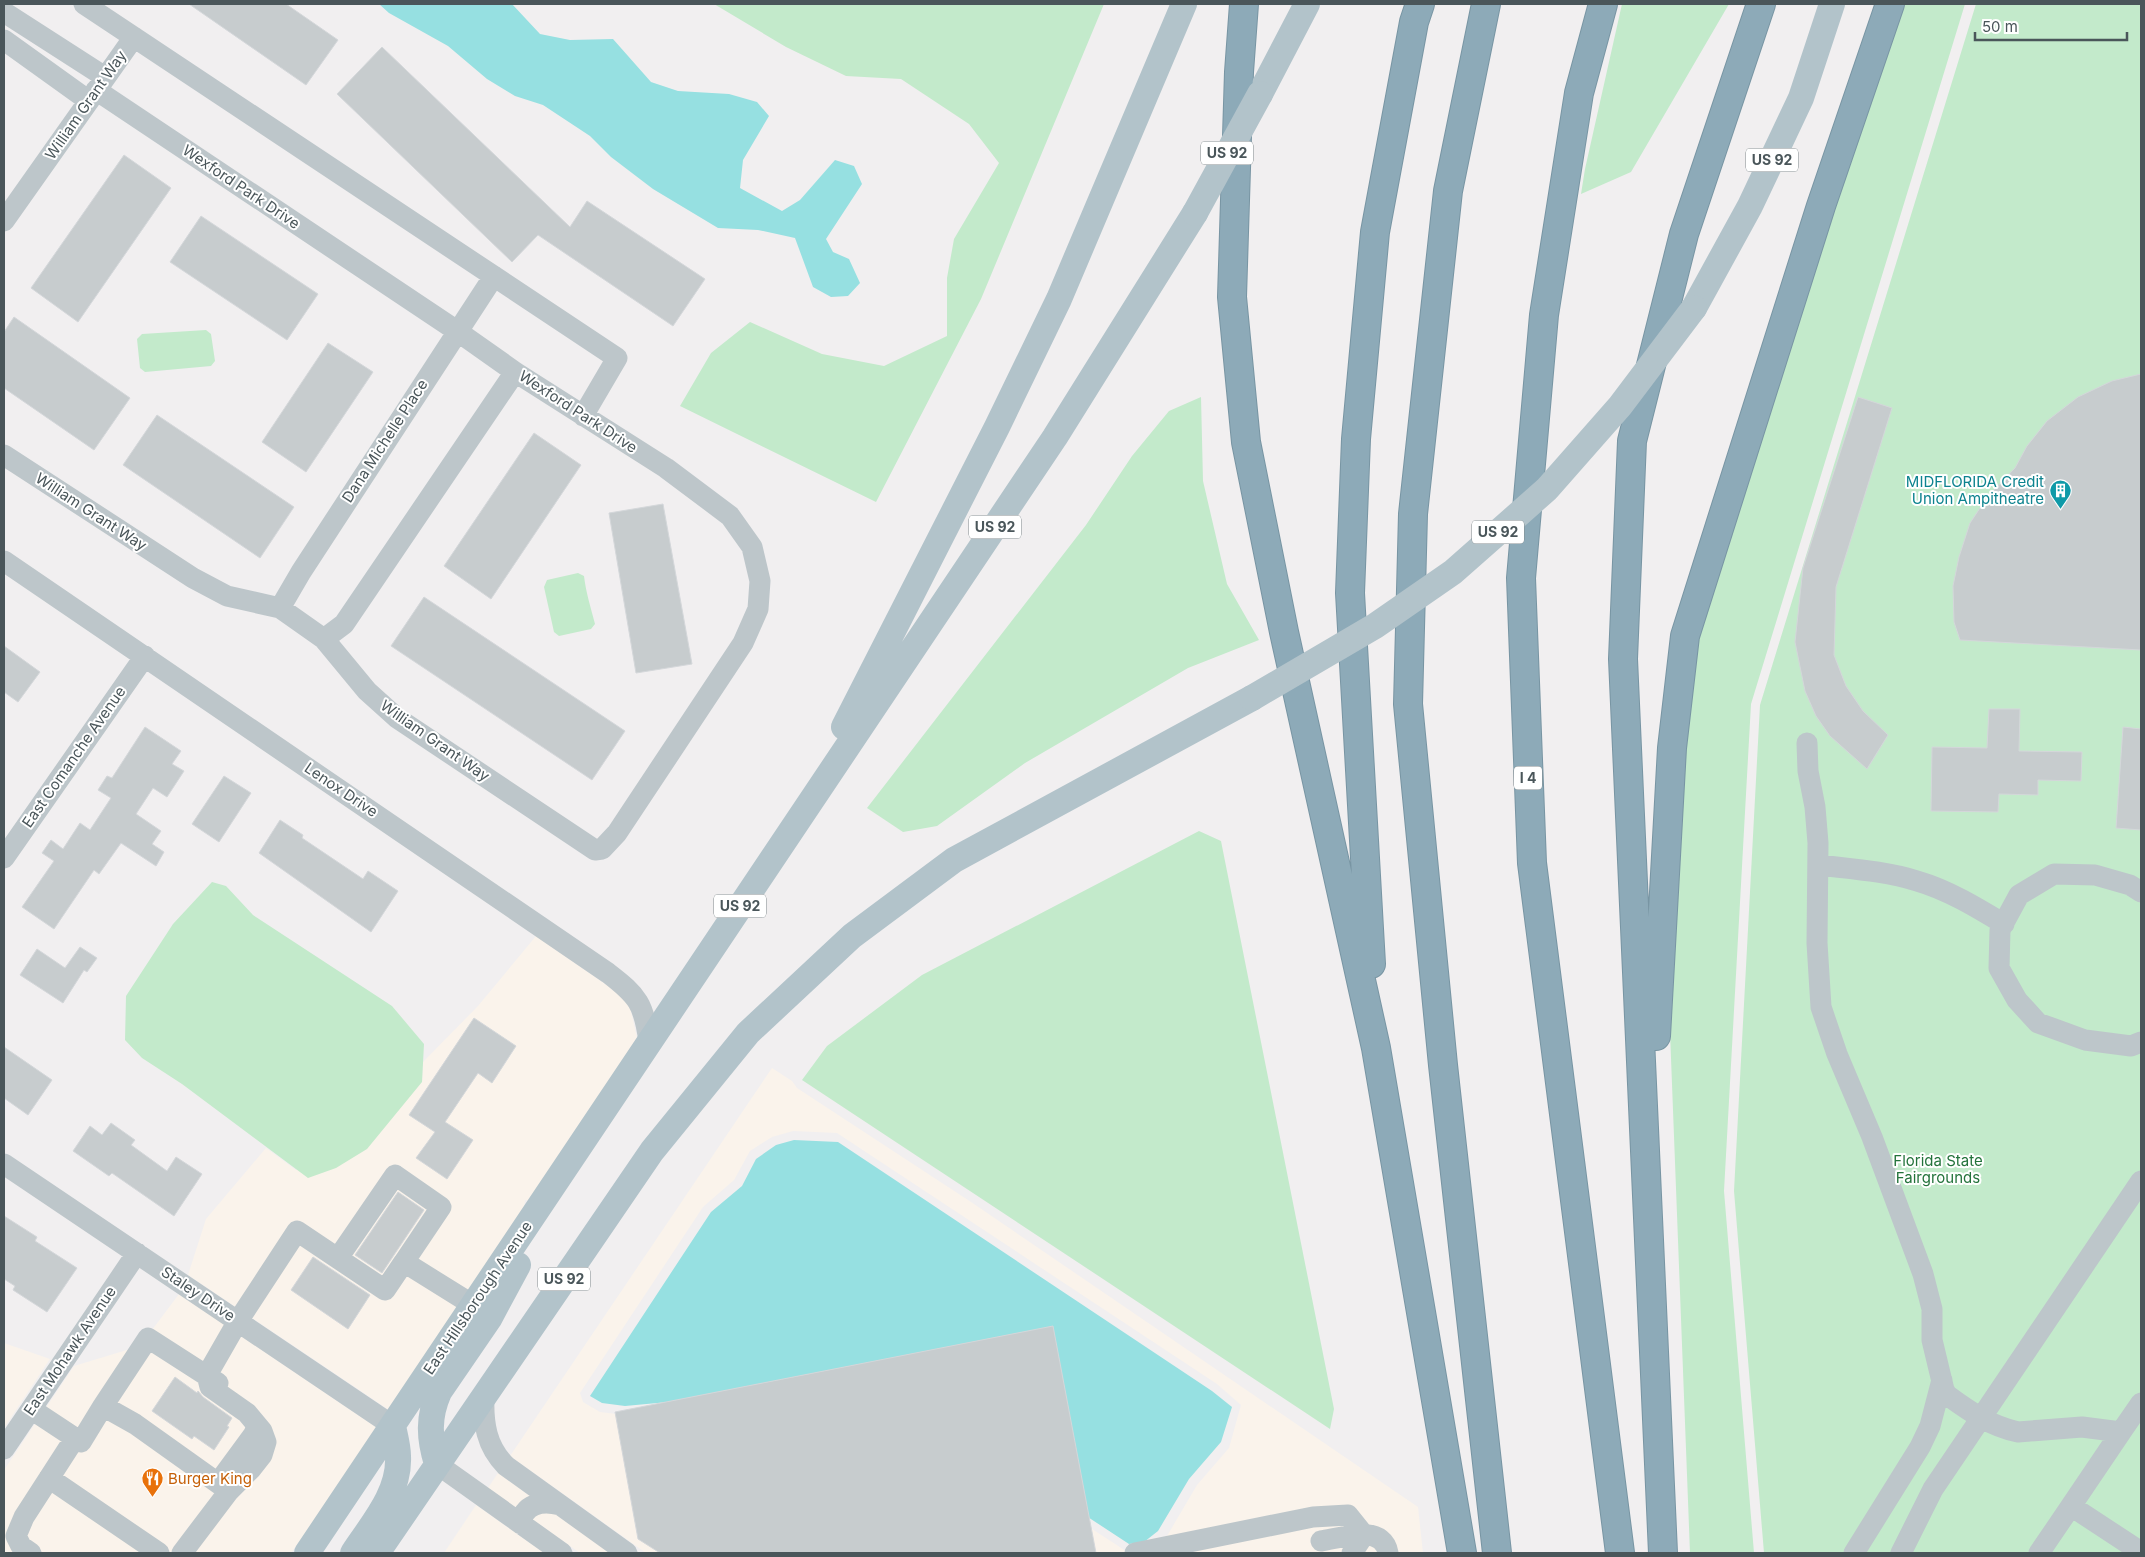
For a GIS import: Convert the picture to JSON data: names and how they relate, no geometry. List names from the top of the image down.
{
  "streets": {
    "highway": ["I 4"],
    "main road": ["US 92", "East Hillsborough Avenue"],
    "street": [
      "William Grant Way",
      "Wexford Park Drive",
      "Dana Michelle Place",
      "East Comanche Avenue",
      "Lenox Drive",
      "Staley Drive",
      "East Mohawk Avenue"
    ]
  },
  "crossings": [
    ["William Grant Way", "Wexford Park Drive"],
    ["William Grant Way", "Dana Michelle Place"],
    ["US 92", "Lenox Drive"],
    ["US 92", "East Hillsborough Avenue"],
    ["Wexford Park Drive", "Dana Michelle Place"],
    ["East Comanche Avenue", "Lenox Drive"],
    ["Lenox Drive", "East Hillsborough Avenue"],
    ["Staley Drive", "East Hillsborough Avenue"],
    ["Staley Drive", "East Mohawk Avenue"]
  ],
  "parks": ["Florida State Fairgrounds"],
  "places": {
    "building": ["MIDFLORIDA Credit Union Ampitheatre"],
    "restaurant": ["Burger King"]
  },
  "scale_bar": "50 m"
}
